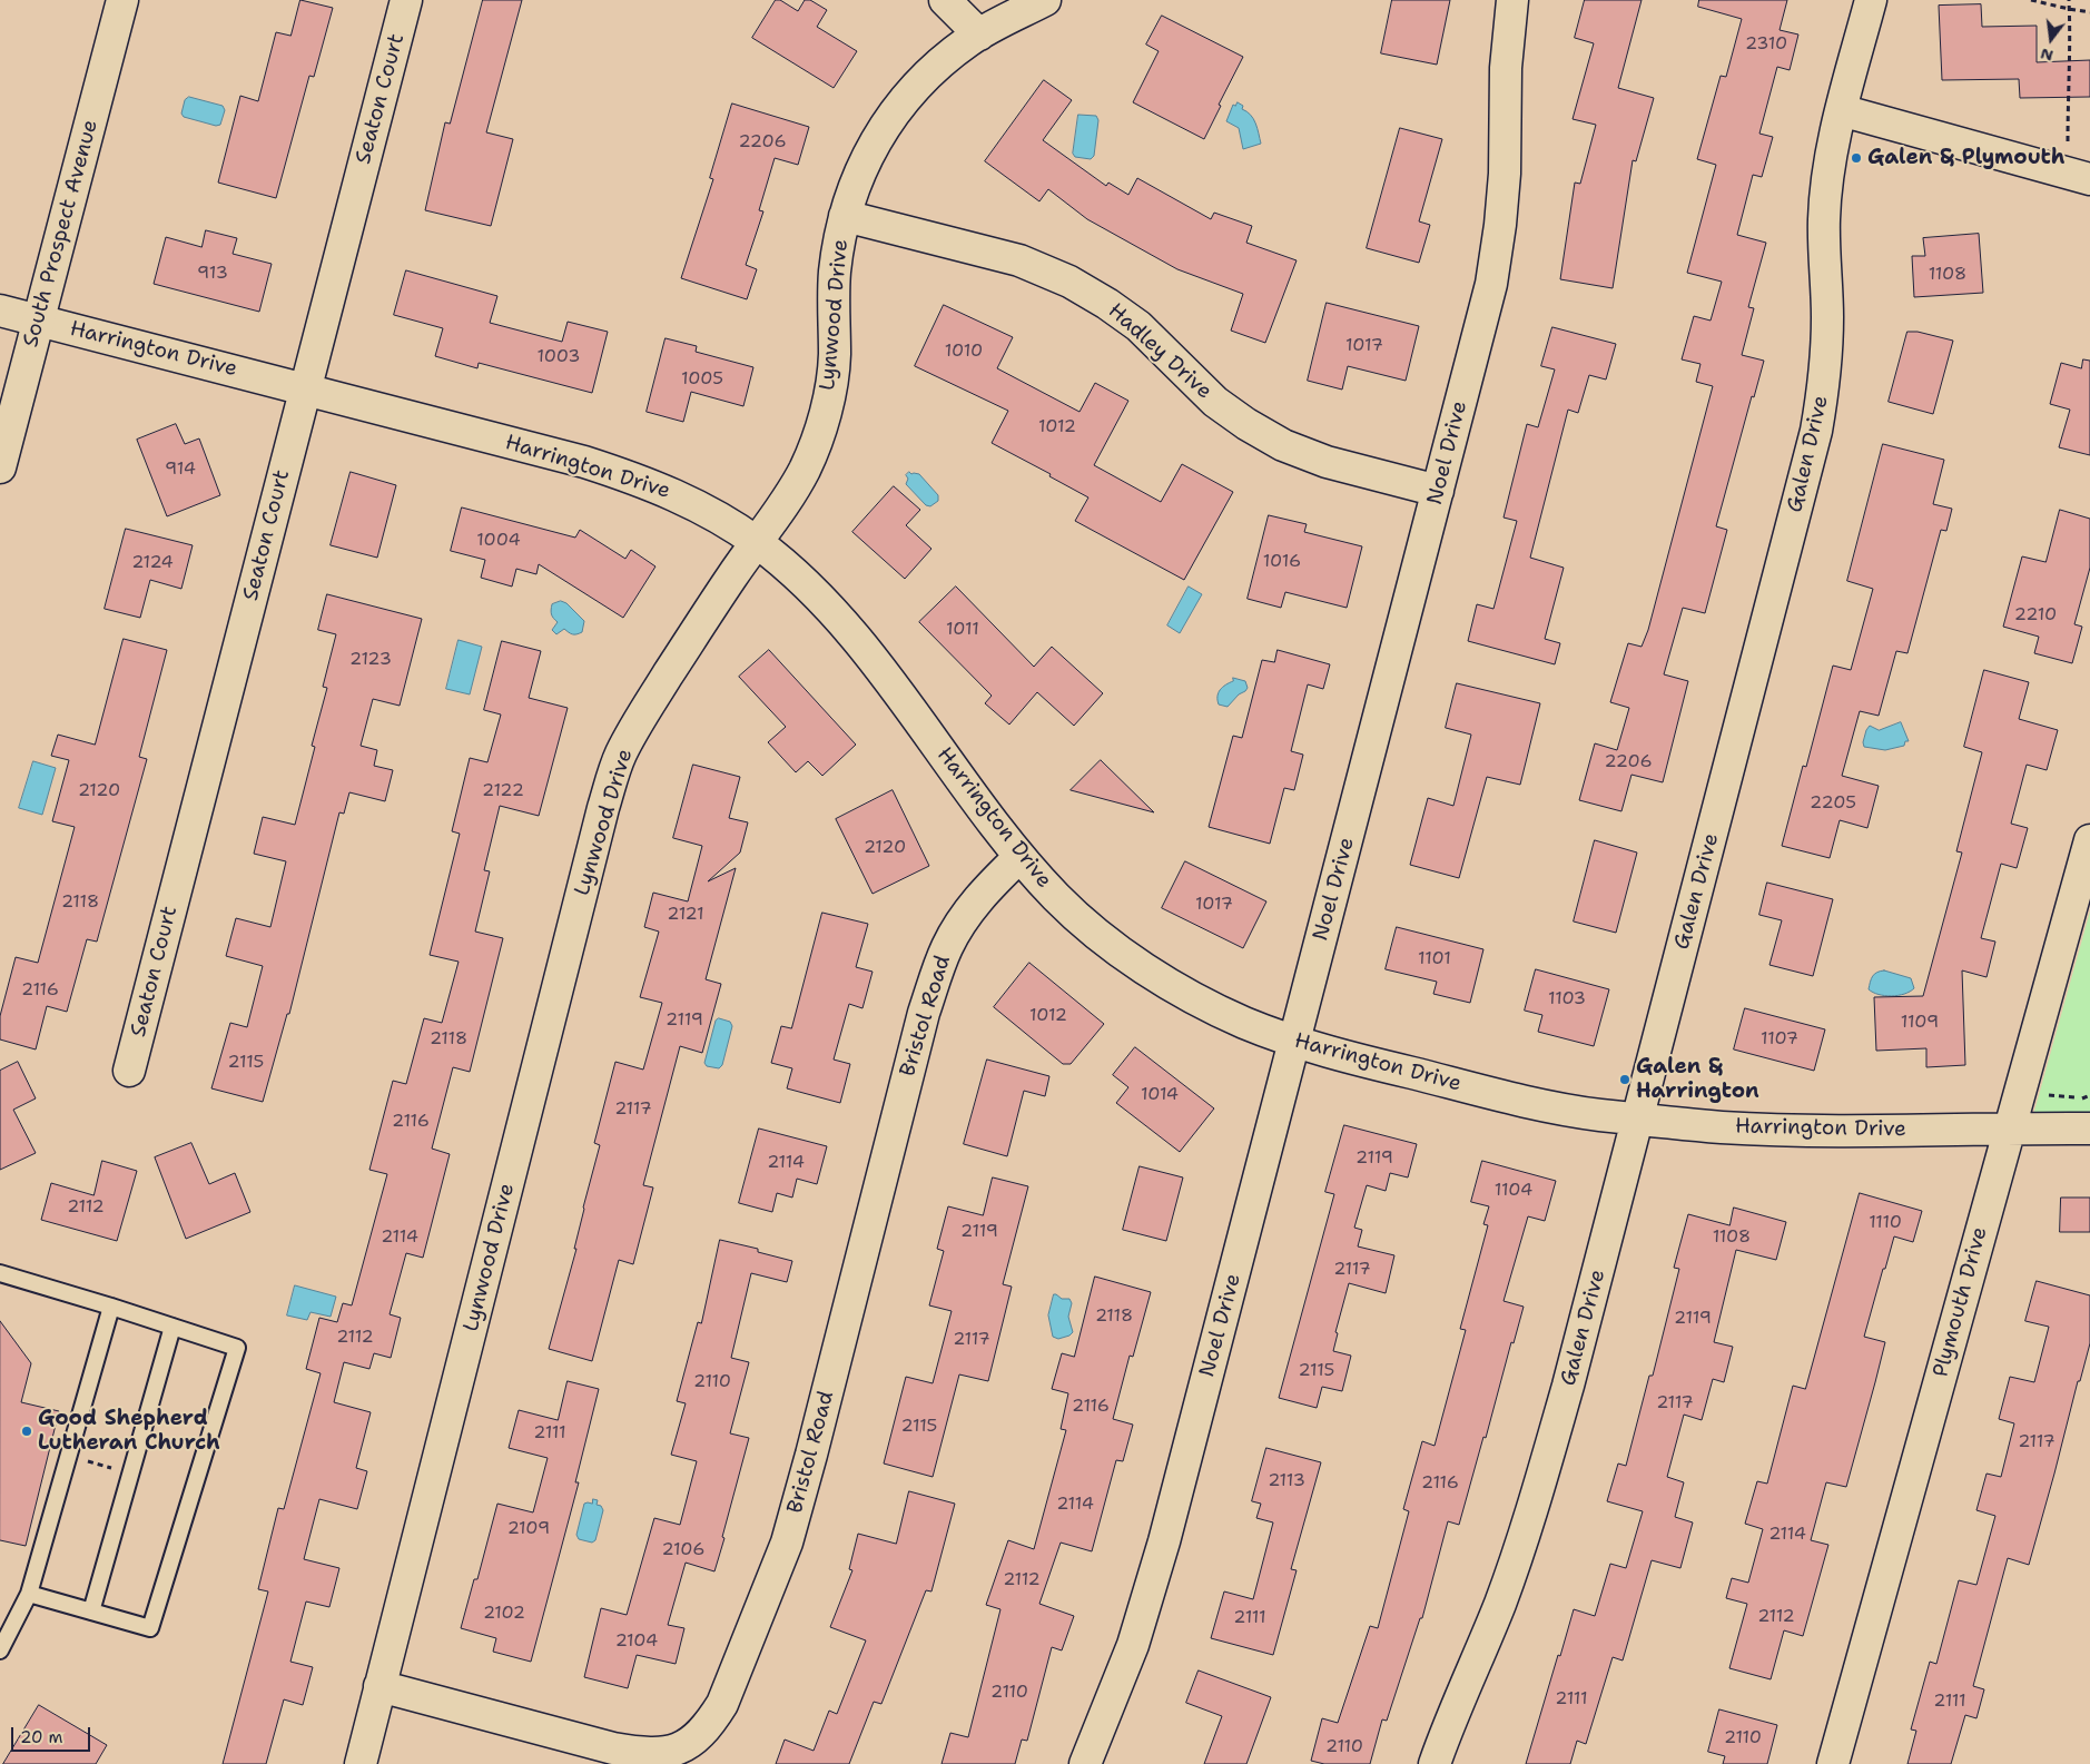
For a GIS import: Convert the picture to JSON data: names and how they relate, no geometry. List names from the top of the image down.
{
  "streets": {
    "street": [
      "Seaton Court",
      "South Prospect Avenue",
      "Lynwood Drive",
      "Harrington Drive",
      "Hadley Drive",
      "Noel Drive",
      "Galen Drive",
      "Bristol Road",
      "Plymouth Drive"
    ]
  },
  "crossings": [
    ["Seaton Court", "Harrington Drive"],
    ["South Prospect Avenue", "Harrington Drive"],
    ["Lynwood Drive", "Harrington Drive"],
    ["Lynwood Drive", "Hadley Drive"],
    ["Lynwood Drive", "Bristol Road"],
    ["Harrington Drive", "Noel Drive"],
    ["Harrington Drive", "Galen Drive"],
    ["Harrington Drive", "Bristol Road"],
    ["Harrington Drive", "Plymouth Drive"],
    ["Hadley Drive", "Noel Drive"]
  ],
  "places": ["Galen & Plymouth", "Galen & Harrington", "Good Shepherd Lutheran Church"],
  "house_numbers": [
    "2310",
    "2206",
    "913",
    "1108",
    "1017",
    "1010",
    "1003",
    "1005",
    "1012",
    "914",
    "1004",
    "1016",
    "2124",
    "2210",
    "1011",
    "2123",
    "2206",
    "2120",
    "2122",
    "2205",
    "2120",
    "2118",
    "1017",
    "2121",
    "1101",
    "2116",
    "1103",
    "1012",
    "2119",
    "1109",
    "2118",
    "1107",
    "2115",
    "1014",
    "2117",
    "2116",
    "2119",
    "2114",
    "1104",
    "2112",
    "1110",
    "2119",
    "2114",
    "1108",
    "2117",
    "2118",
    "2119",
    "2112",
    "2117",
    "2115",
    "2110",
    "2117",
    "2116",
    "2115",
    "2111",
    "2117",
    "2113",
    "2116",
    "2114",
    "2109",
    "2114",
    "2106",
    "2112",
    "2102",
    "2112",
    "2111",
    "2104",
    "2110",
    "2111",
    "2111",
    "2110",
    "2110"
  ],
  "scale_bar": "20 m",
  "north": "bottom"
}
